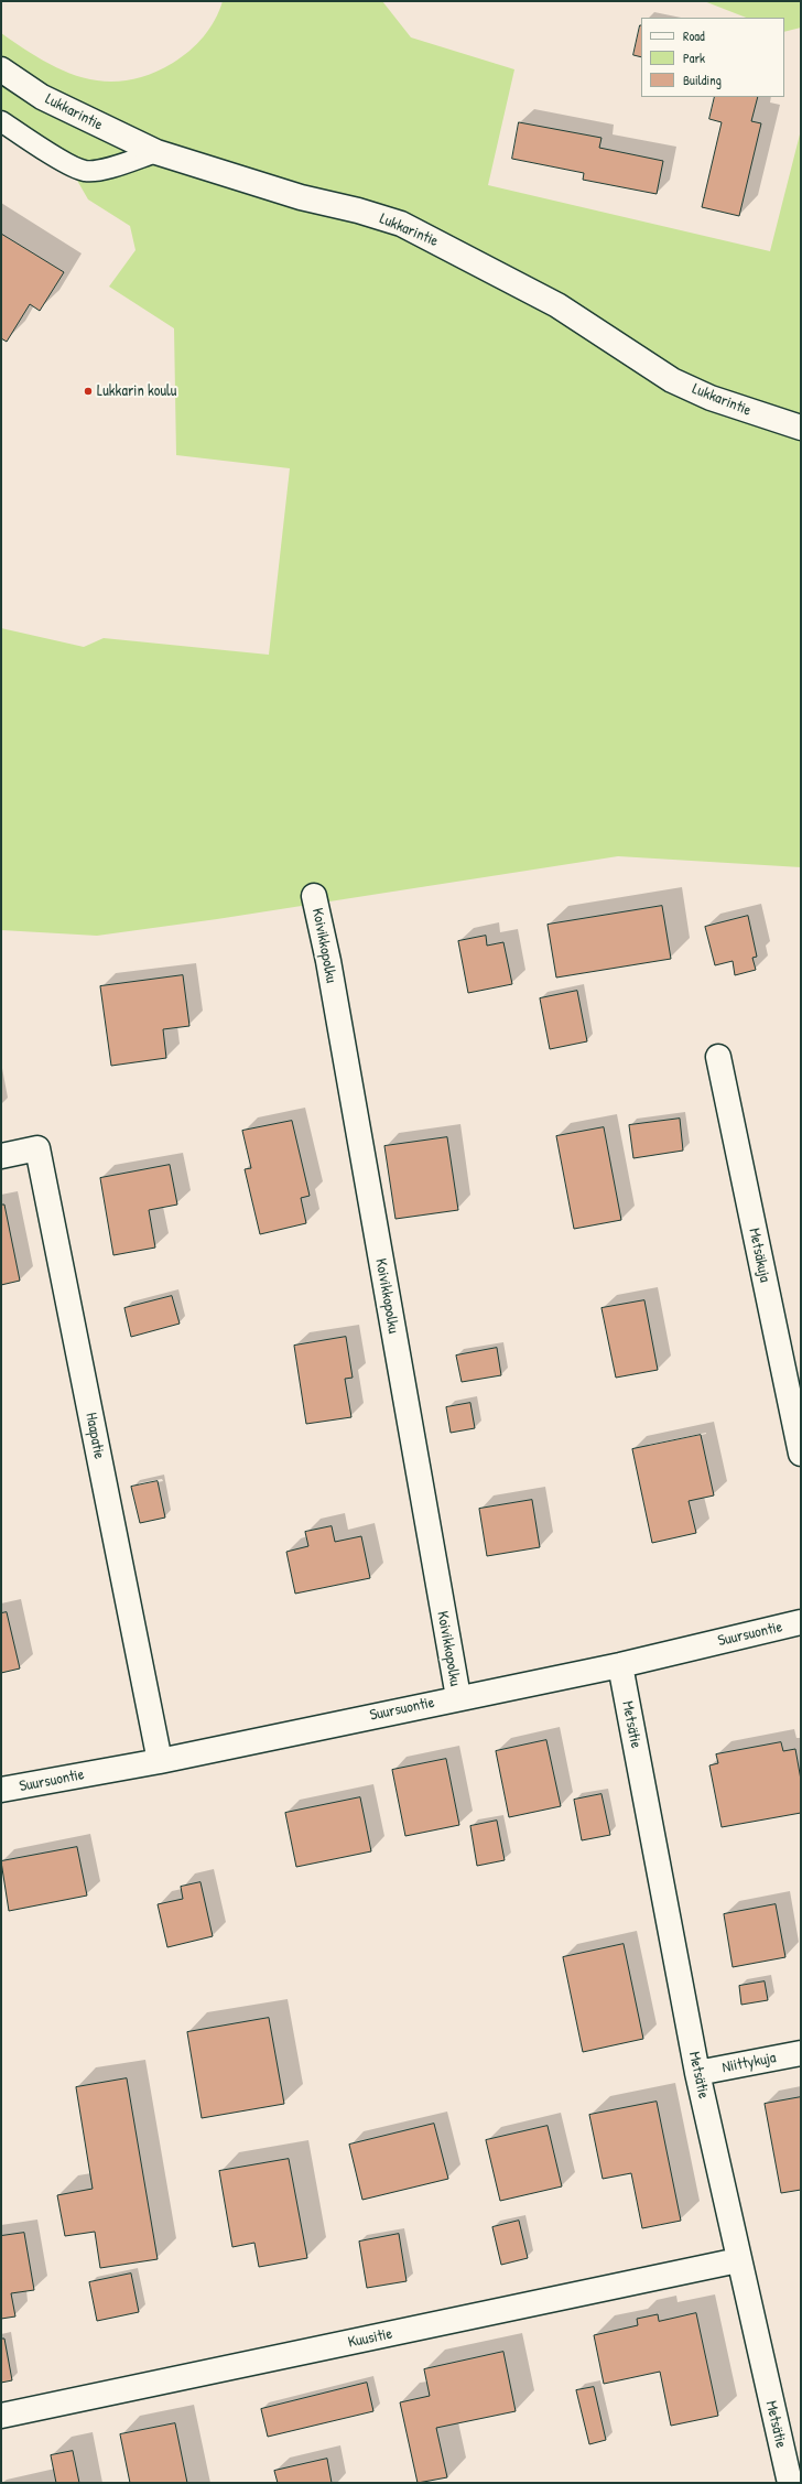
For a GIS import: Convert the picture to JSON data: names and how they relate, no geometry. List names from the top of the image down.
{
  "streets": {
    "street": [
      "Lukkarintie",
      "Koivikkopolku",
      "Metsäkuja",
      "Haapatie",
      "Suursuontie",
      "Metsätie",
      "Niittykuja",
      "Kuusitie"
    ]
  },
  "crossings": [
    ["Koivikkopolku", "Suursuontie"],
    ["Haapatie", "Suursuontie"],
    ["Suursuontie", "Metsätie"],
    ["Metsätie", "Niittykuja"],
    ["Metsätie", "Kuusitie"]
  ],
  "places": ["Lukkarin koulu"],
  "legend": ["Road", "Park", "Building"]
}
